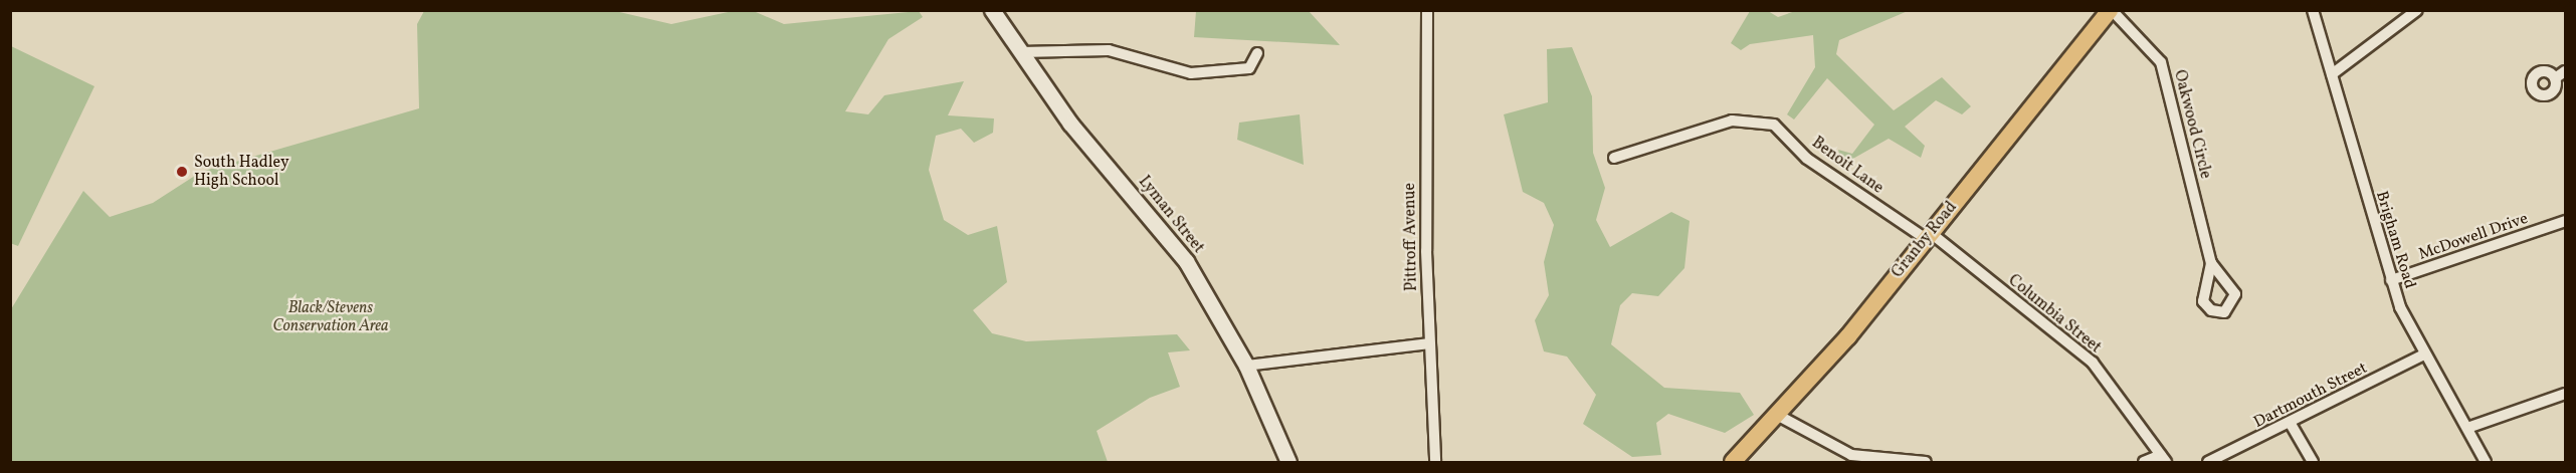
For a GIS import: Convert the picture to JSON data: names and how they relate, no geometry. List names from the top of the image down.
{
  "streets": {
    "main road": ["Lyman Street", "Granby Road"],
    "street": [
      "Oakwood Circle",
      "Benoit Lane",
      "Pittroff Avenue",
      "McDowell Drive",
      "Brigham Road",
      "Columbia Street",
      "Dartmouth Street"
    ]
  },
  "crossings": [
    ["Oakwood Circle", "Granby Road"],
    ["Benoit Lane", "Granby Road"],
    ["Benoit Lane", "Columbia Street"],
    ["McDowell Drive", "Brigham Road"],
    ["Granby Road", "Columbia Street"],
    ["Brigham Road", "Dartmouth Street"]
  ],
  "parks": ["Black/Stevens Conservation Area"],
  "places": ["South Hadley High School"]
}
